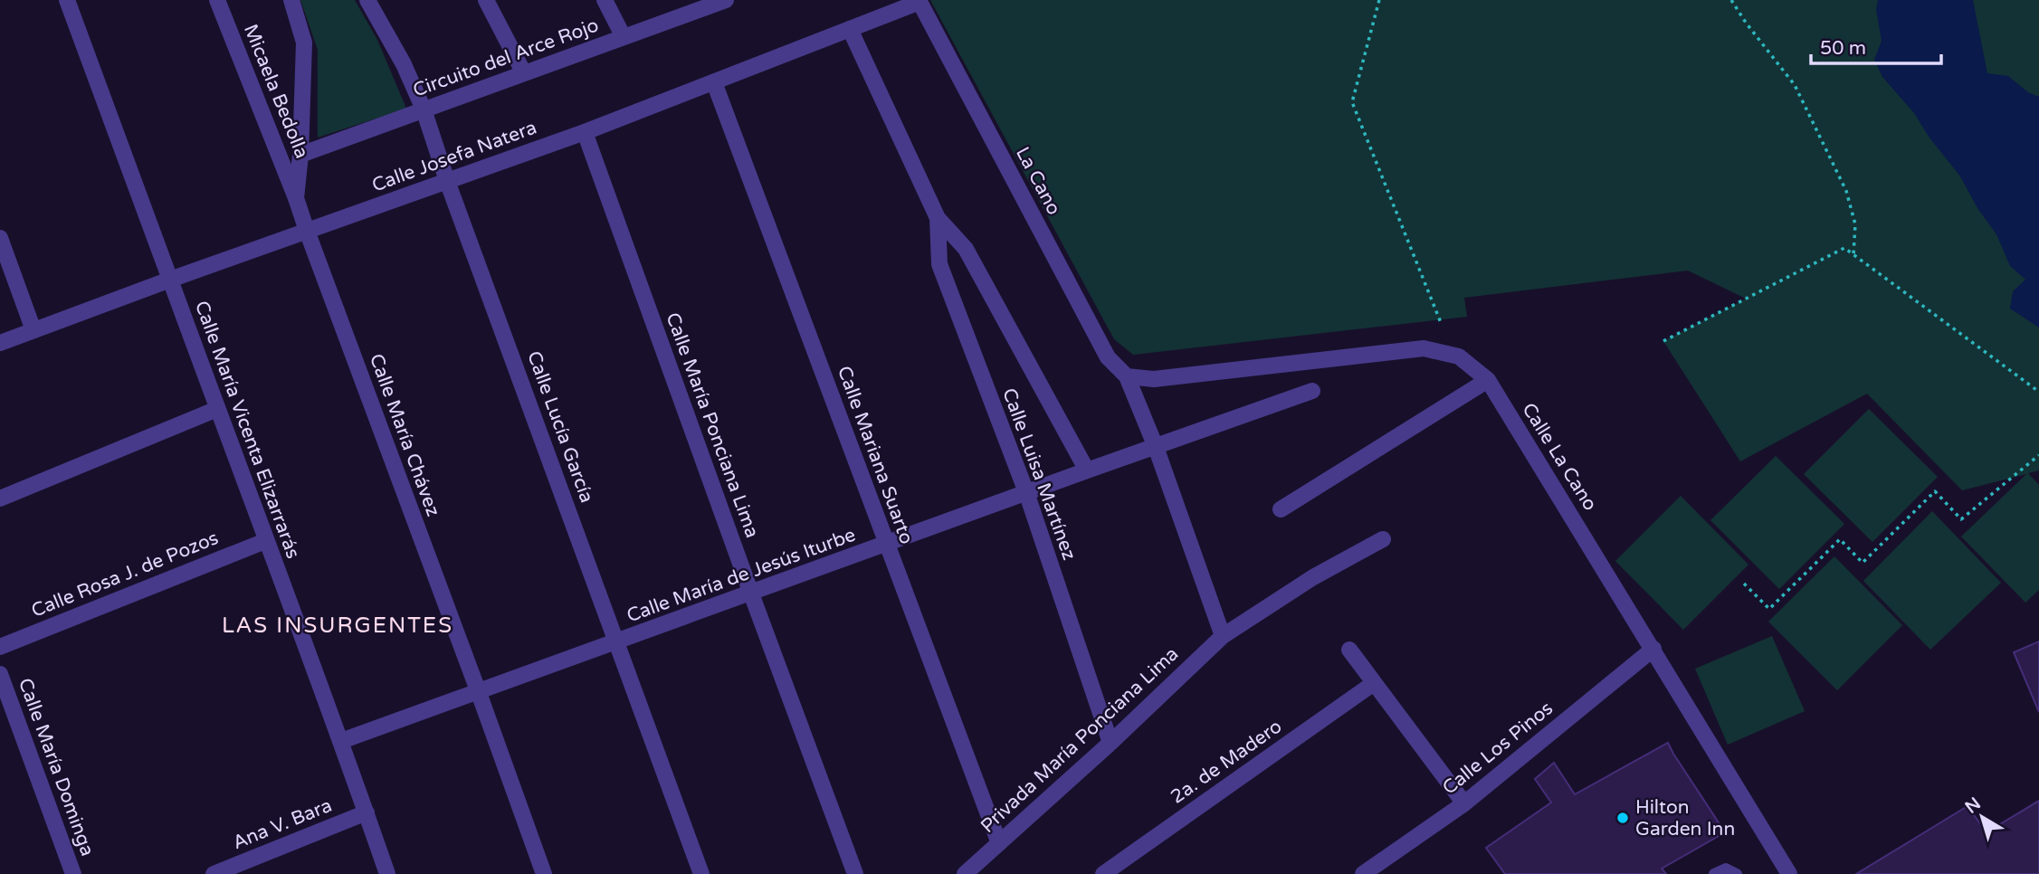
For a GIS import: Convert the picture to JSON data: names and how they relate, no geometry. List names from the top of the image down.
{
  "streets": {
    "street": [
      "Circuito del Arce Rojo",
      "Micaela Bedolla",
      "Calle Josefa Natera",
      "La Cano",
      "Calle María Ponciana Lima",
      "Calle Lucía García",
      "Calle María Vicenta Elizarrarás",
      "Calle María Chávez",
      "Calle Mariana Suarto",
      "Calle La Cano",
      "Calle Luisa Martínez",
      "Calle Rosa J. de Pozos",
      "Calle María de Jesús Iturbe",
      "Privada María Ponciana Lima",
      "Calle Los Pinos",
      "2a. de Madero",
      "Calle María Dominga",
      "Ana V. Bara"
    ]
  },
  "crossings": [
    ["Circuito del Arce Rojo", "Calle Lucía García"],
    ["Circuito del Arce Rojo", "Calle María Chávez"],
    ["Micaela Bedolla", "Calle María Chávez"],
    ["Calle Josefa Natera", "La Cano"],
    ["Calle Josefa Natera", "Calle María Ponciana Lima"],
    ["Calle Josefa Natera", "Calle Lucía García"],
    ["Calle Josefa Natera", "Calle María Vicenta Elizarrarás"],
    ["Calle Josefa Natera", "Calle María Chávez"],
    ["Calle Josefa Natera", "Calle Mariana Suarto"],
    ["Calle Josefa Natera", "Calle Luisa Martínez"],
    ["La Cano", "Calle La Cano"],
    ["Calle María Ponciana Lima", "Calle María de Jesús Iturbe"],
    ["Calle Lucía García", "Calle María de Jesús Iturbe"],
    ["Calle María Vicenta Elizarrarás", "Calle Rosa J. de Pozos"],
    ["Calle María Vicenta Elizarrarás", "Calle María de Jesús Iturbe"],
    ["Calle María Vicenta Elizarrarás", "Ana V. Bara"],
    ["Calle María Chávez", "Calle María de Jesús Iturbe"],
    ["Calle Mariana Suarto", "Calle María de Jesús Iturbe"],
    ["Calle Mariana Suarto", "Privada María Ponciana Lima"],
    ["Calle La Cano", "Calle Los Pinos"],
    ["Calle Luisa Martínez", "Calle María de Jesús Iturbe"],
    ["Calle Luisa Martínez", "Privada María Ponciana Lima"]
  ],
  "districts": ["LAS INSURGENTES"],
  "places": ["Hilton Garden Inn"],
  "scale_bar": "50 m",
  "north": "top left"
}
